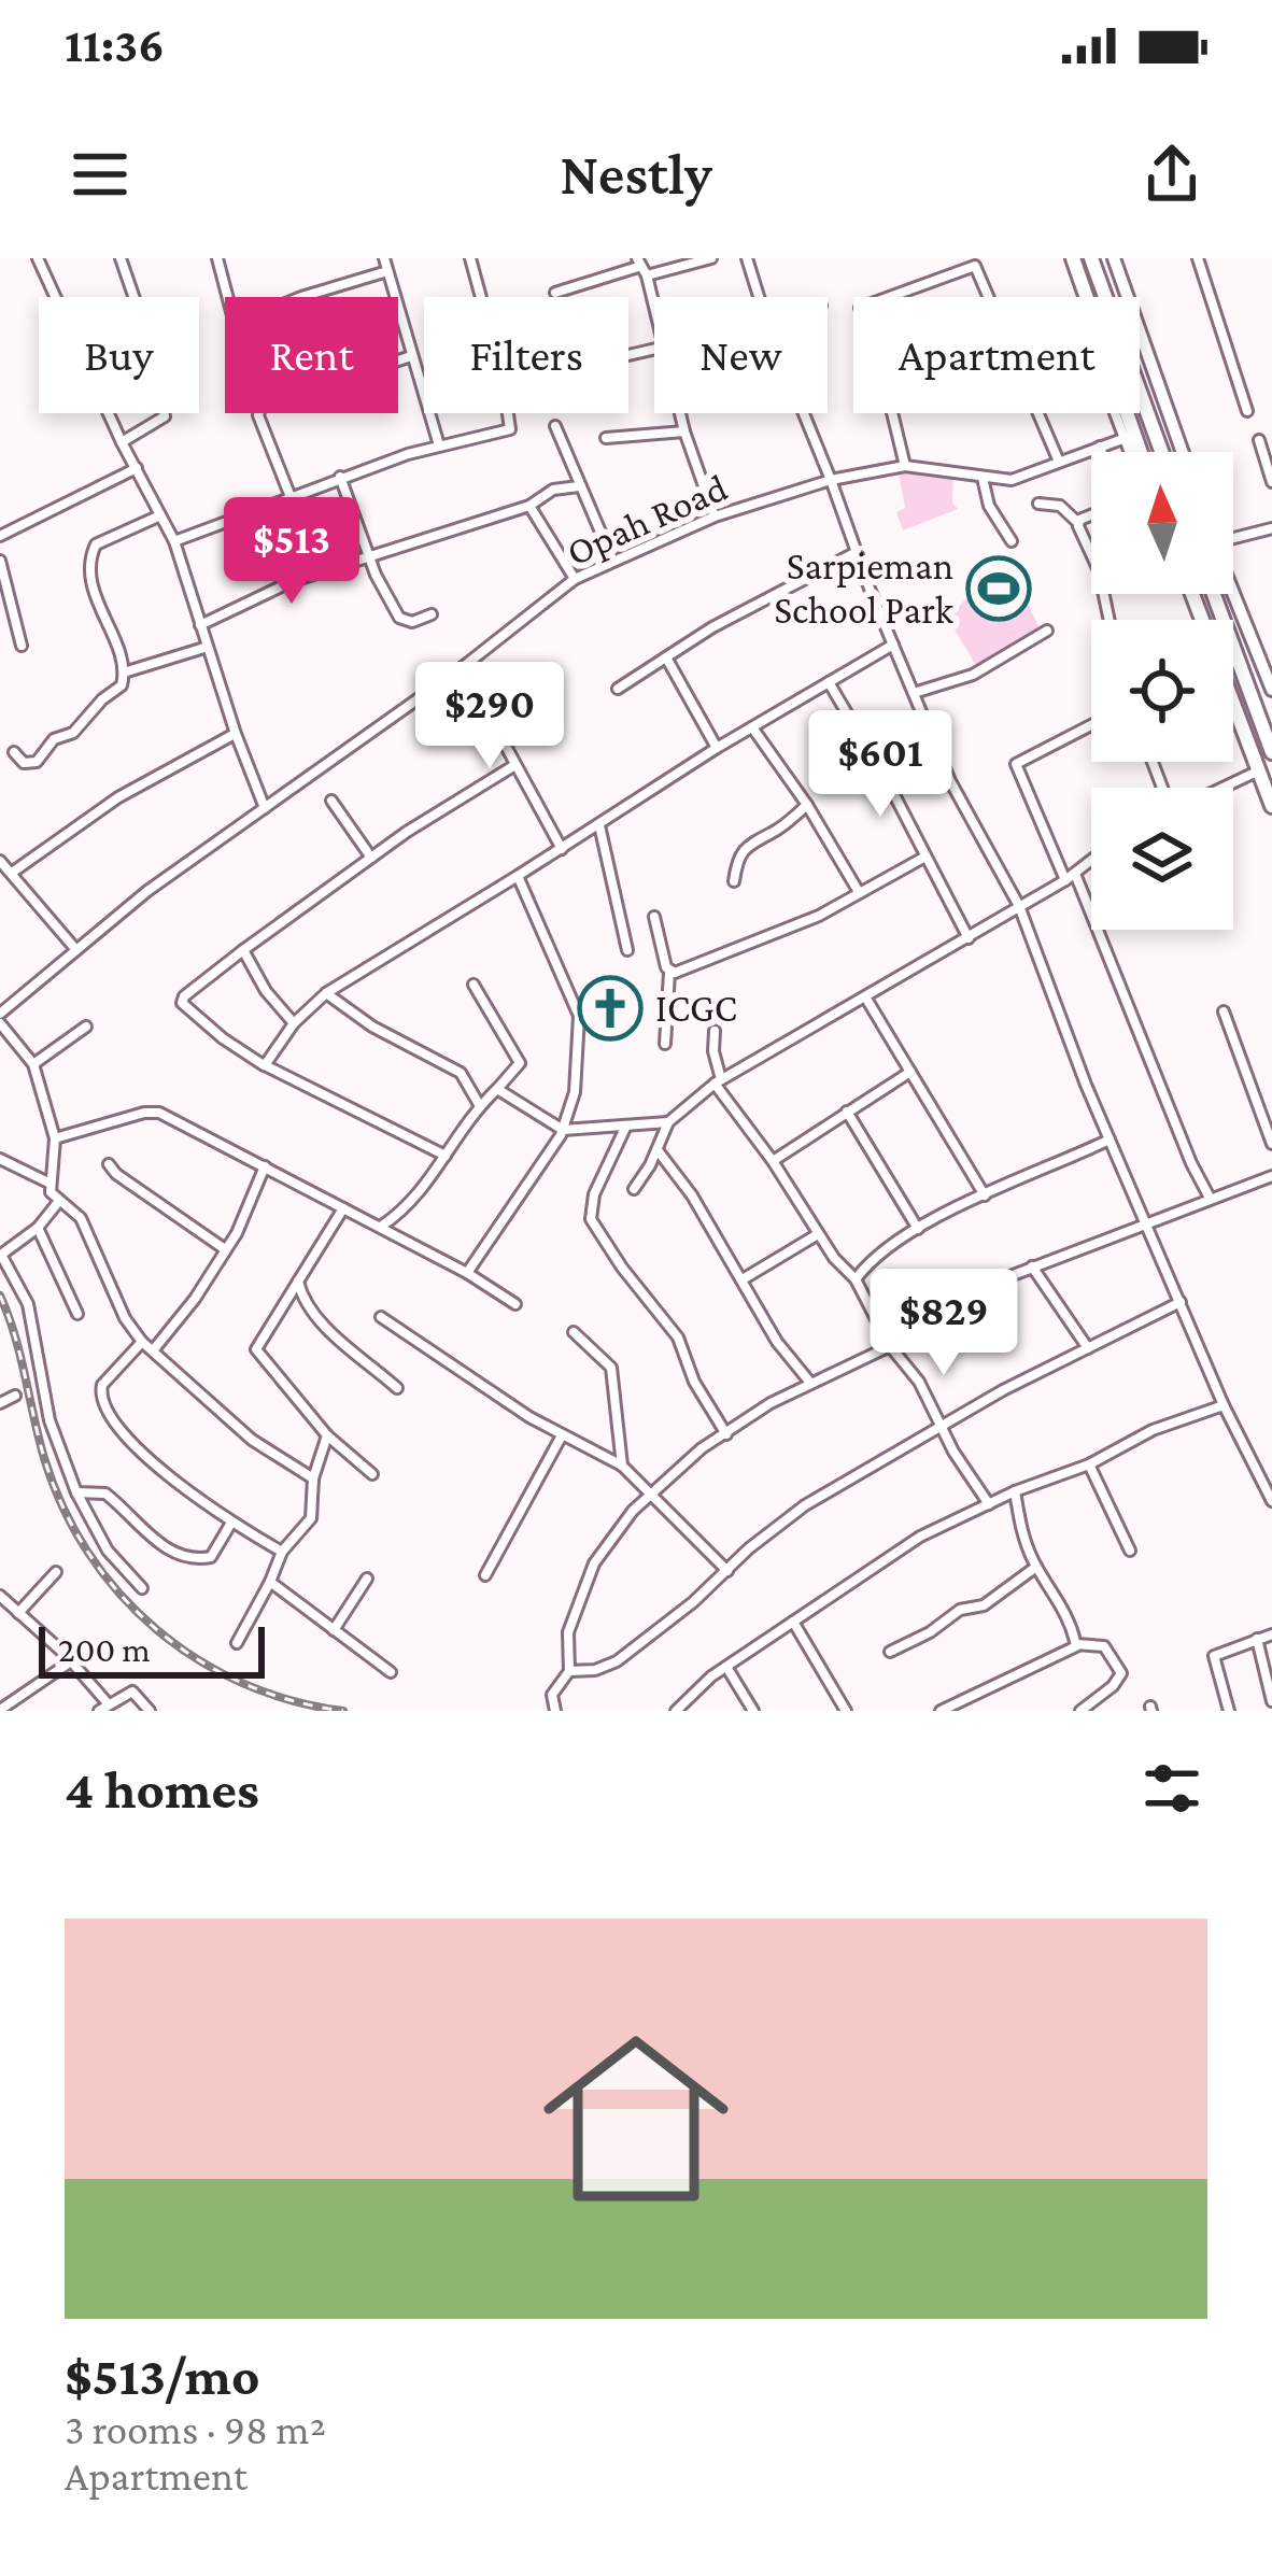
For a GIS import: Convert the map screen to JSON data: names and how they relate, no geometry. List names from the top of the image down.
{
  "streets": {
    "street": ["Opah Road"]
  },
  "places": {
    "sports": ["Sarpieman School Park"],
    "church": ["ICGC"]
  },
  "scale_bar": "200 m",
  "north": "top",
  "page": {
    "status": "11:36",
    "header": "Nestly",
    "chip": [
      "Buy",
      "Rent",
      "Filters",
      "New",
      "Apartment"
    ],
    "price": [
      "$513",
      "$290",
      "$601",
      "$829"
    ],
    "scale": "200 m",
    "heading": "4 homes",
    "list": [
      {
        "name": "$513/mo",
        "note": "3 rooms · 98 m² · Apartment"
      }
    ]
  }
}
